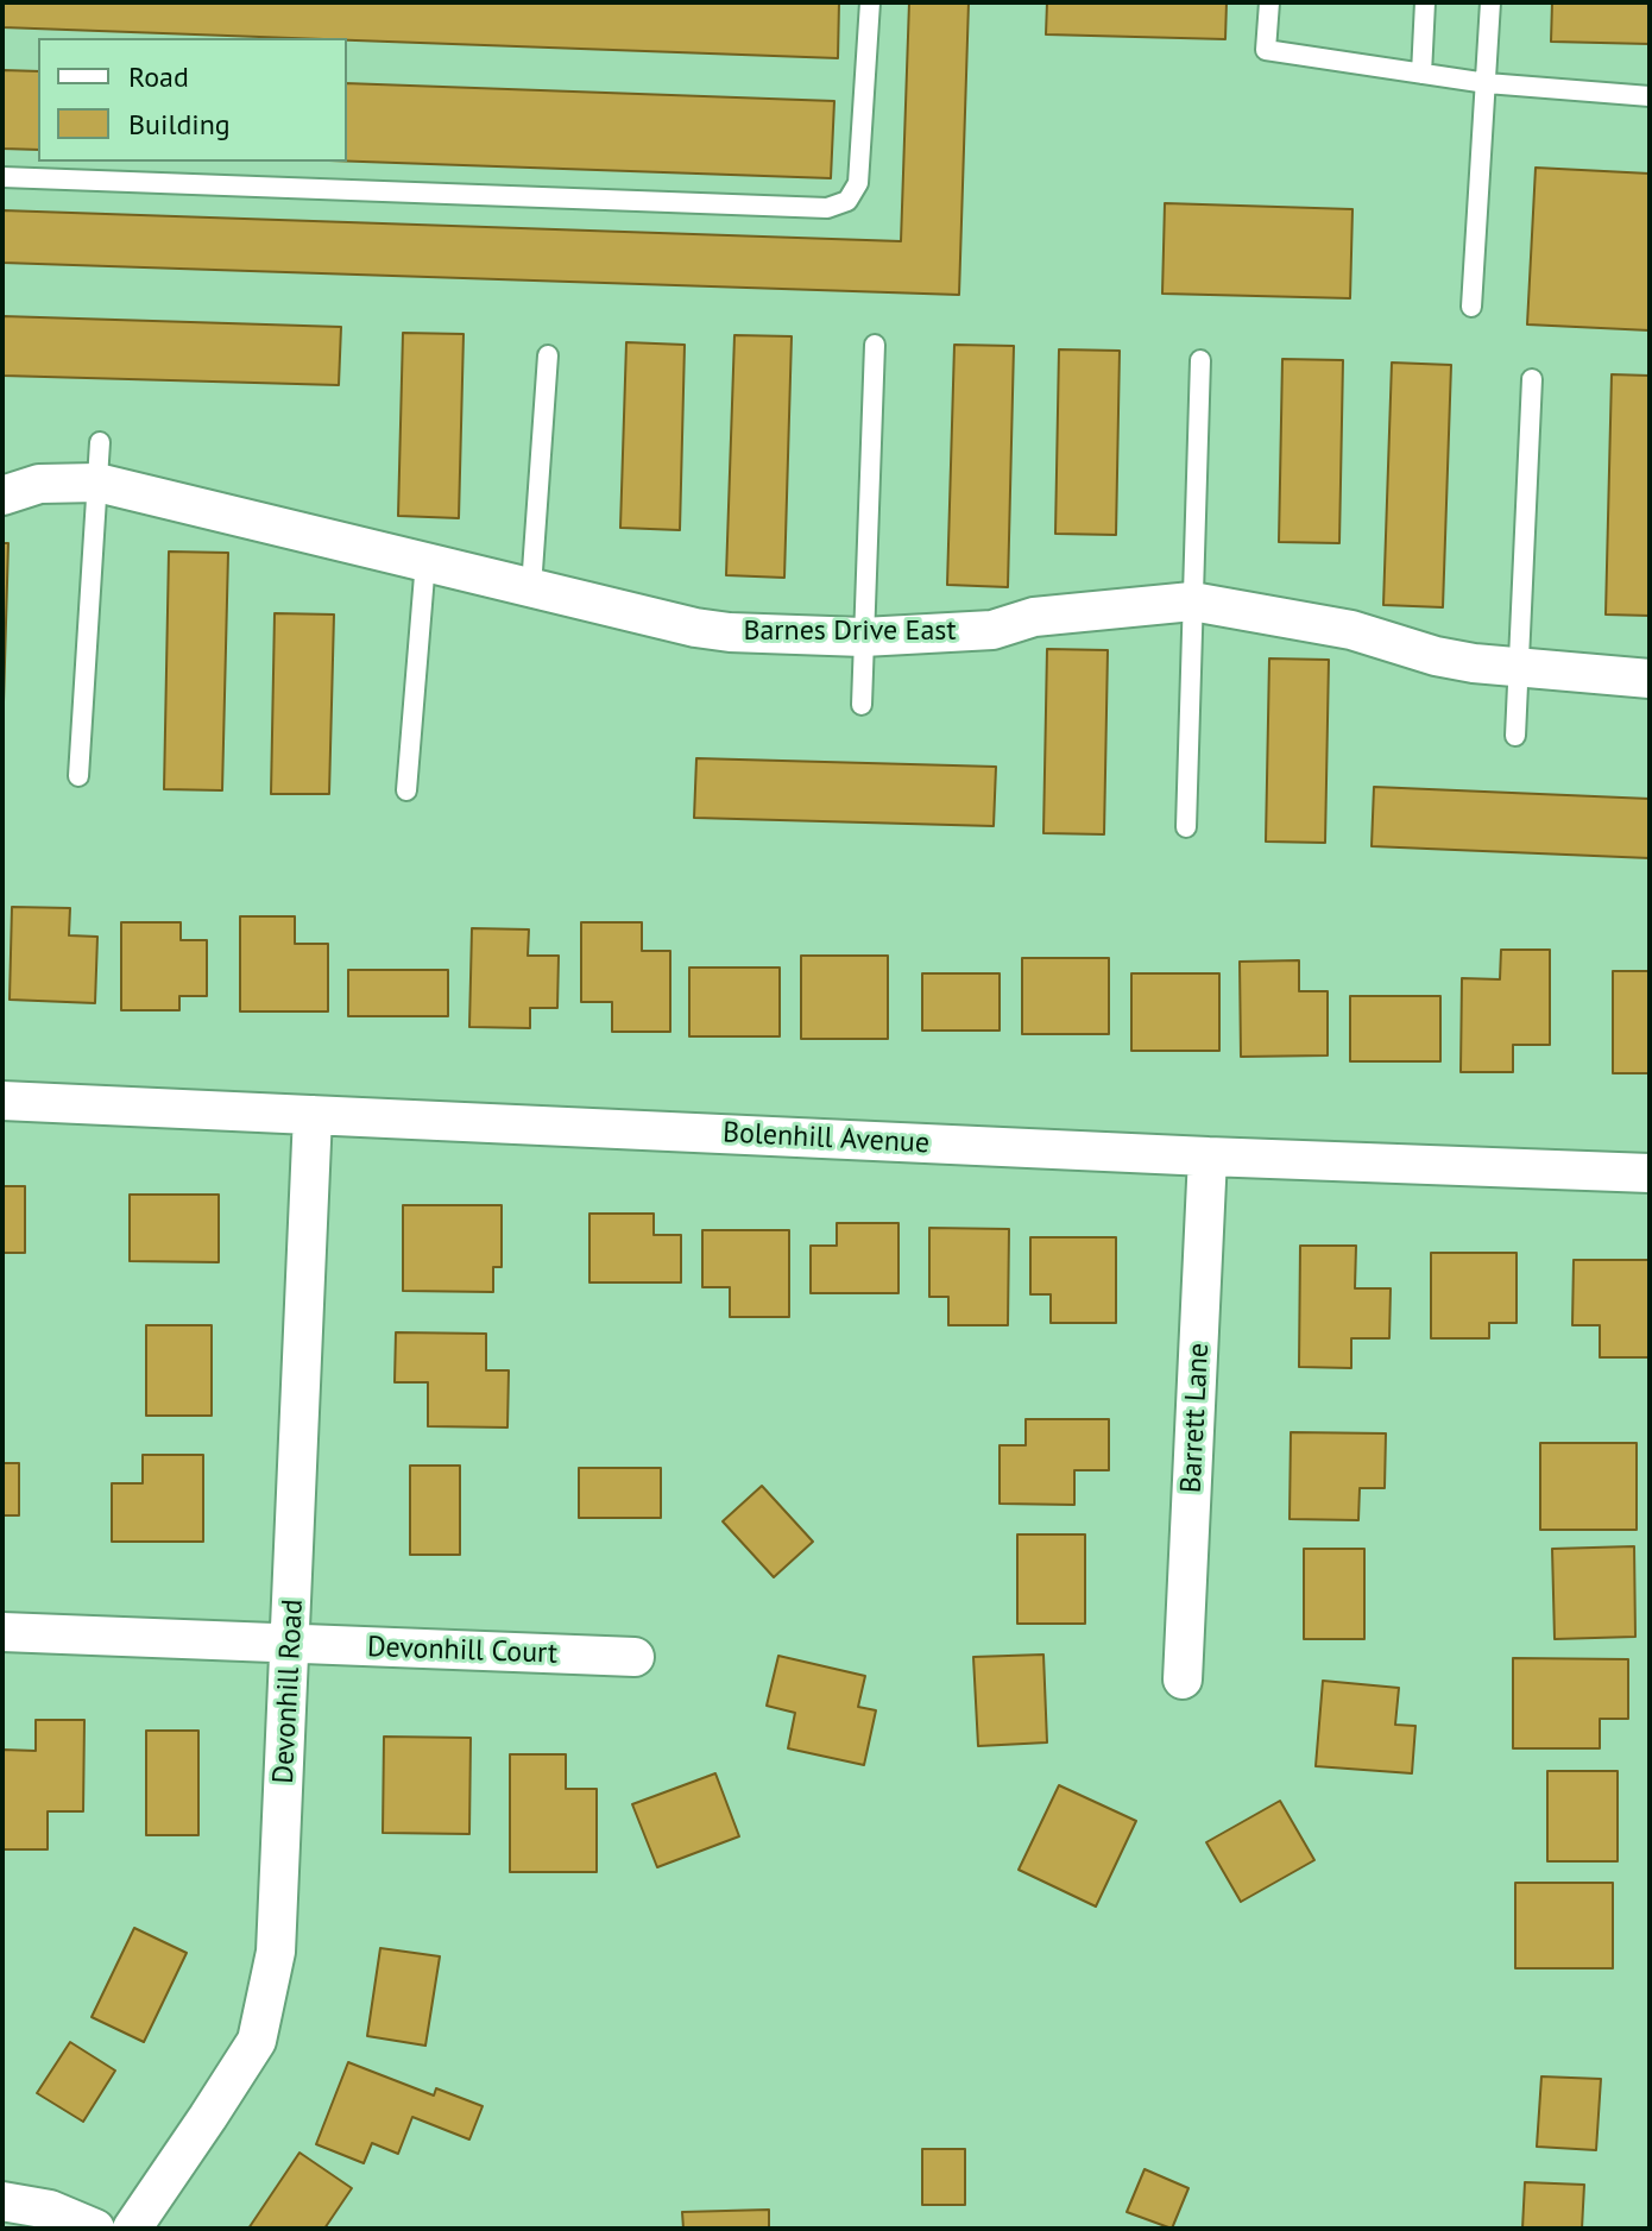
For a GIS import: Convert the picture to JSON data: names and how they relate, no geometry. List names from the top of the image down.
{
  "streets": {
    "street": [
      "Barnes Drive East",
      "Bolenhill Avenue",
      "Barrett Lane",
      "Devonhill Court",
      "Devonhill Road"
    ]
  },
  "crossings": [
    ["Bolenhill Avenue", "Barrett Lane"],
    ["Bolenhill Avenue", "Devonhill Road"],
    ["Devonhill Court", "Devonhill Road"]
  ],
  "legend": ["Road", "Building"]
}
